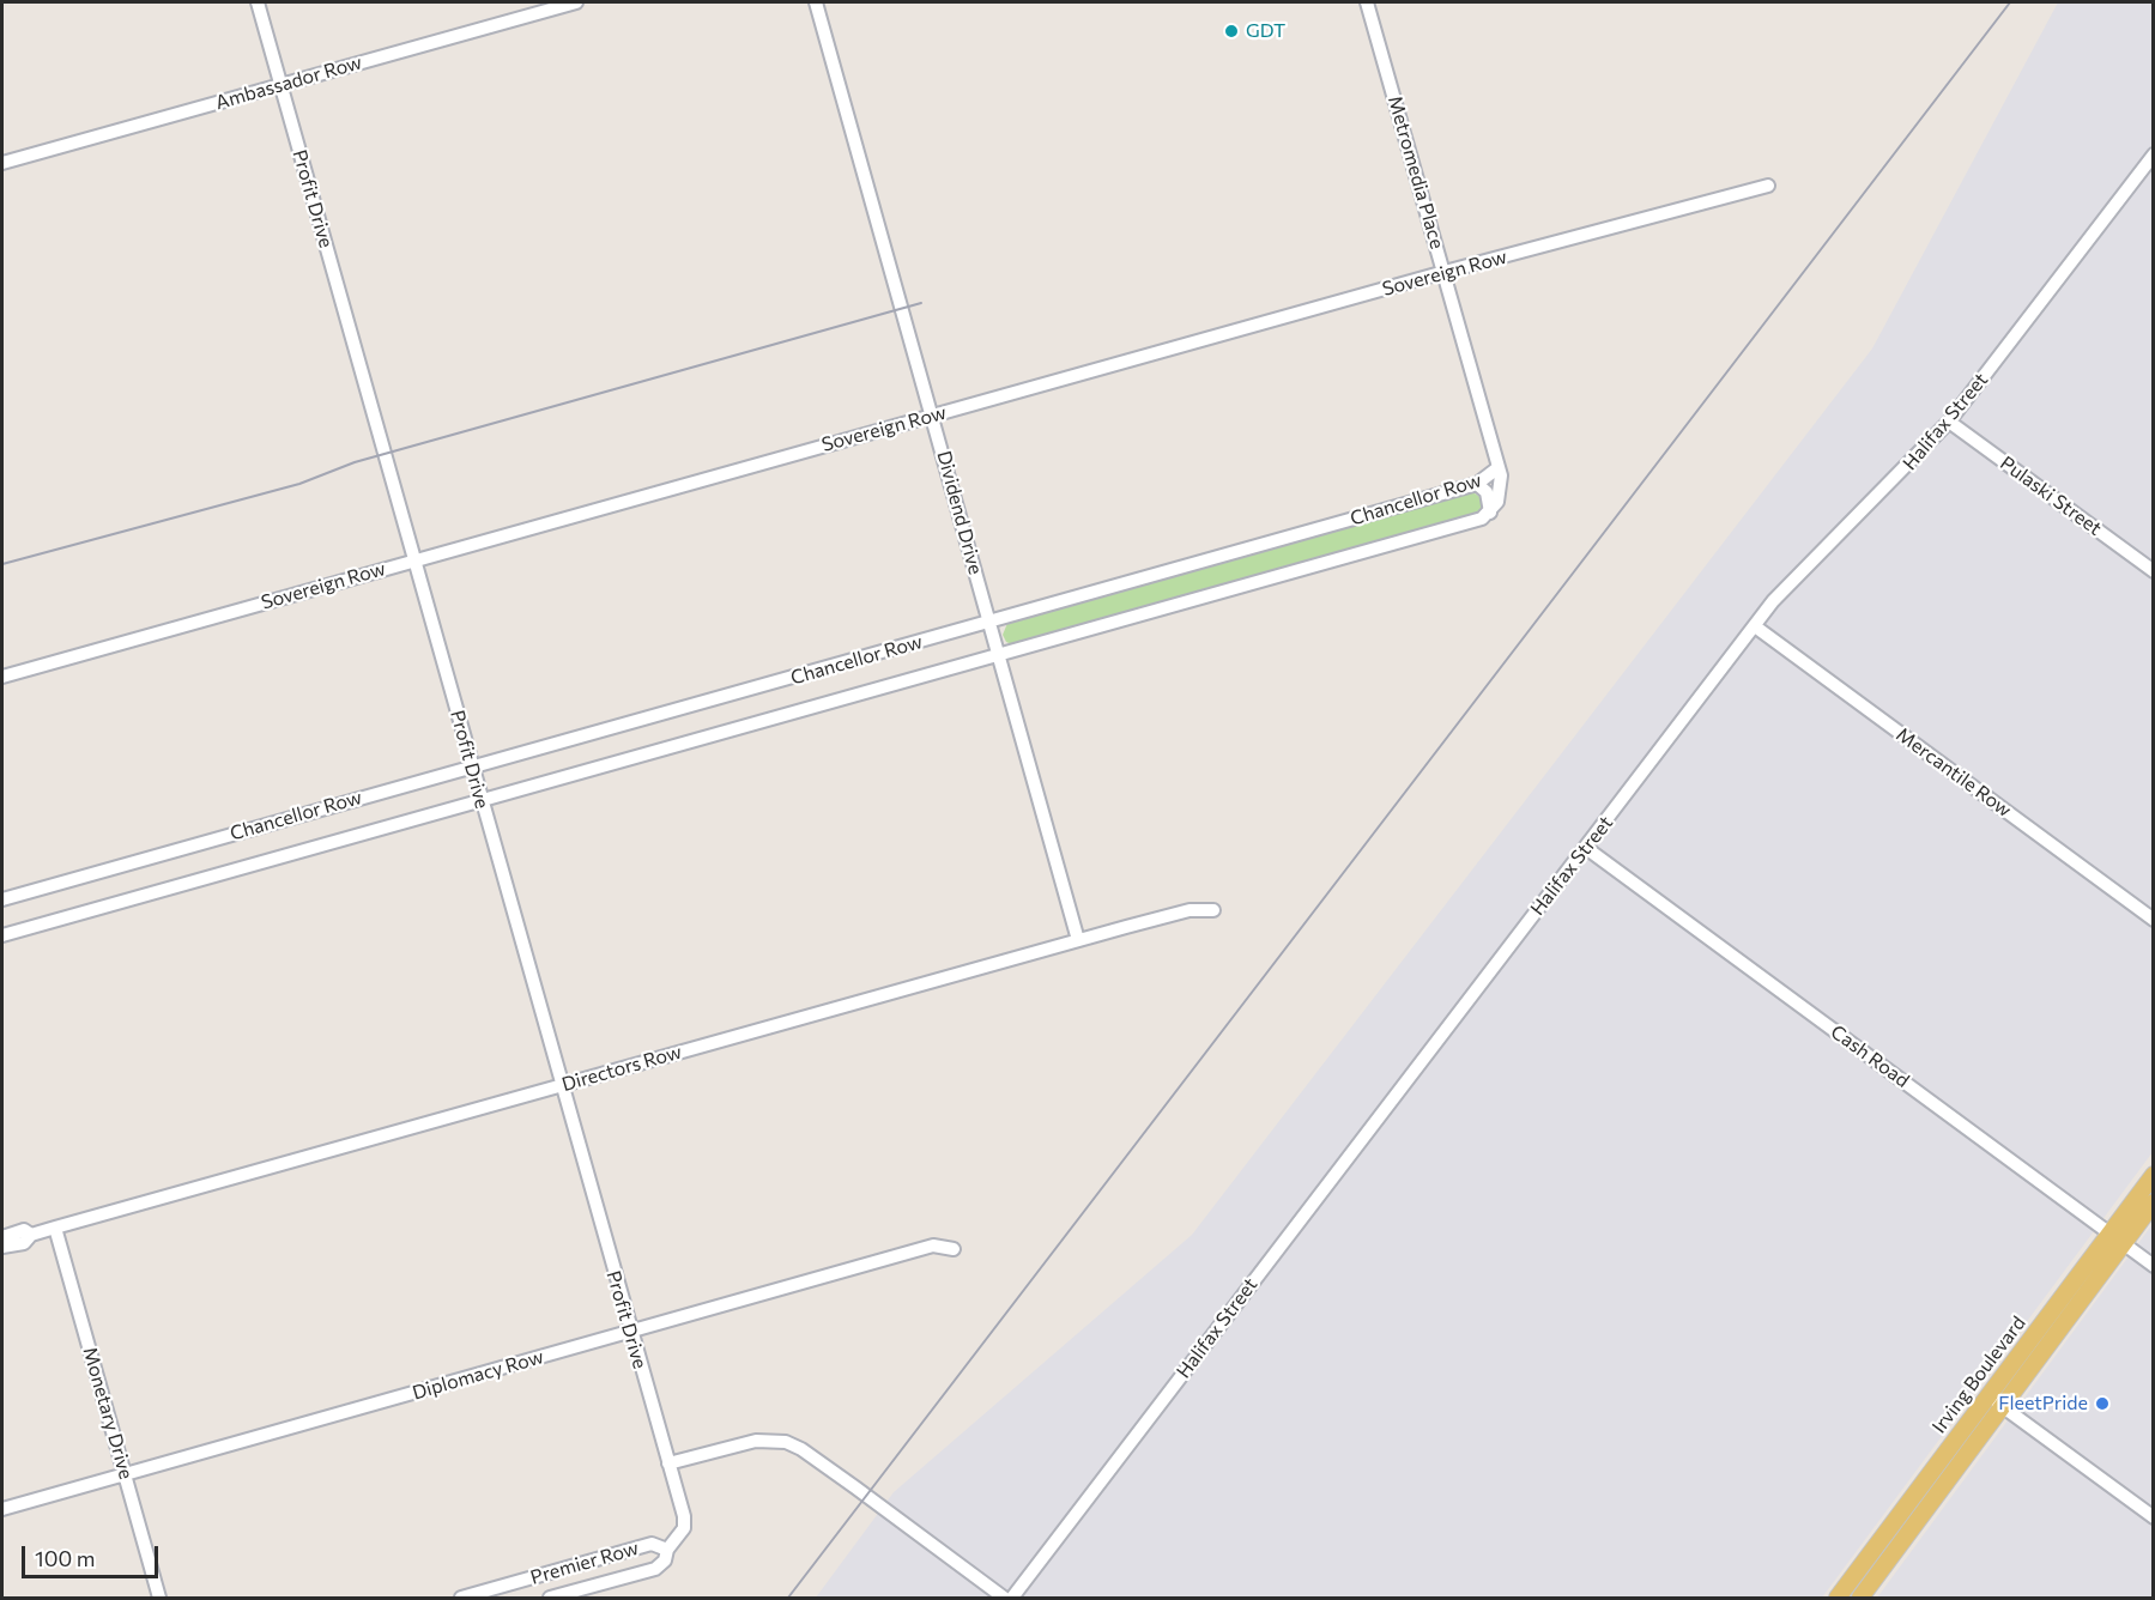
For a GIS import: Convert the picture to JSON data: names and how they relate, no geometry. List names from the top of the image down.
{
  "streets": {
    "main road": ["Irving Boulevard"],
    "street": [
      "Ambassador Row",
      "Metromedia Place",
      "Profit Drive",
      "Sovereign Row",
      "Halifax Street",
      "Pulaski Street",
      "Chancellor Row",
      "Dividend Drive",
      "Mercantile Row",
      "Cash Road",
      "Directors Row",
      "Diplomacy Row",
      "Monetary Drive",
      "Premier Row"
    ]
  },
  "crossings": [
    ["Ambassador Row", "Profit Drive"],
    ["Metromedia Place", "Sovereign Row"],
    ["Metromedia Place", "Chancellor Row"],
    ["Profit Drive", "Sovereign Row"],
    ["Profit Drive", "Chancellor Row"],
    ["Profit Drive", "Directors Row"],
    ["Profit Drive", "Diplomacy Row"],
    ["Profit Drive", "Premier Row"],
    ["Sovereign Row", "Dividend Drive"],
    ["Halifax Street", "Pulaski Street"],
    ["Halifax Street", "Mercantile Row"],
    ["Halifax Street", "Cash Road"],
    ["Chancellor Row", "Dividend Drive"],
    ["Dividend Drive", "Directors Row"],
    ["Cash Road", "Irving Boulevard"],
    ["Directors Row", "Monetary Drive"],
    ["Diplomacy Row", "Monetary Drive"]
  ],
  "places": ["GDT", "FleetPride"],
  "scale_bar": "100 m"
}
